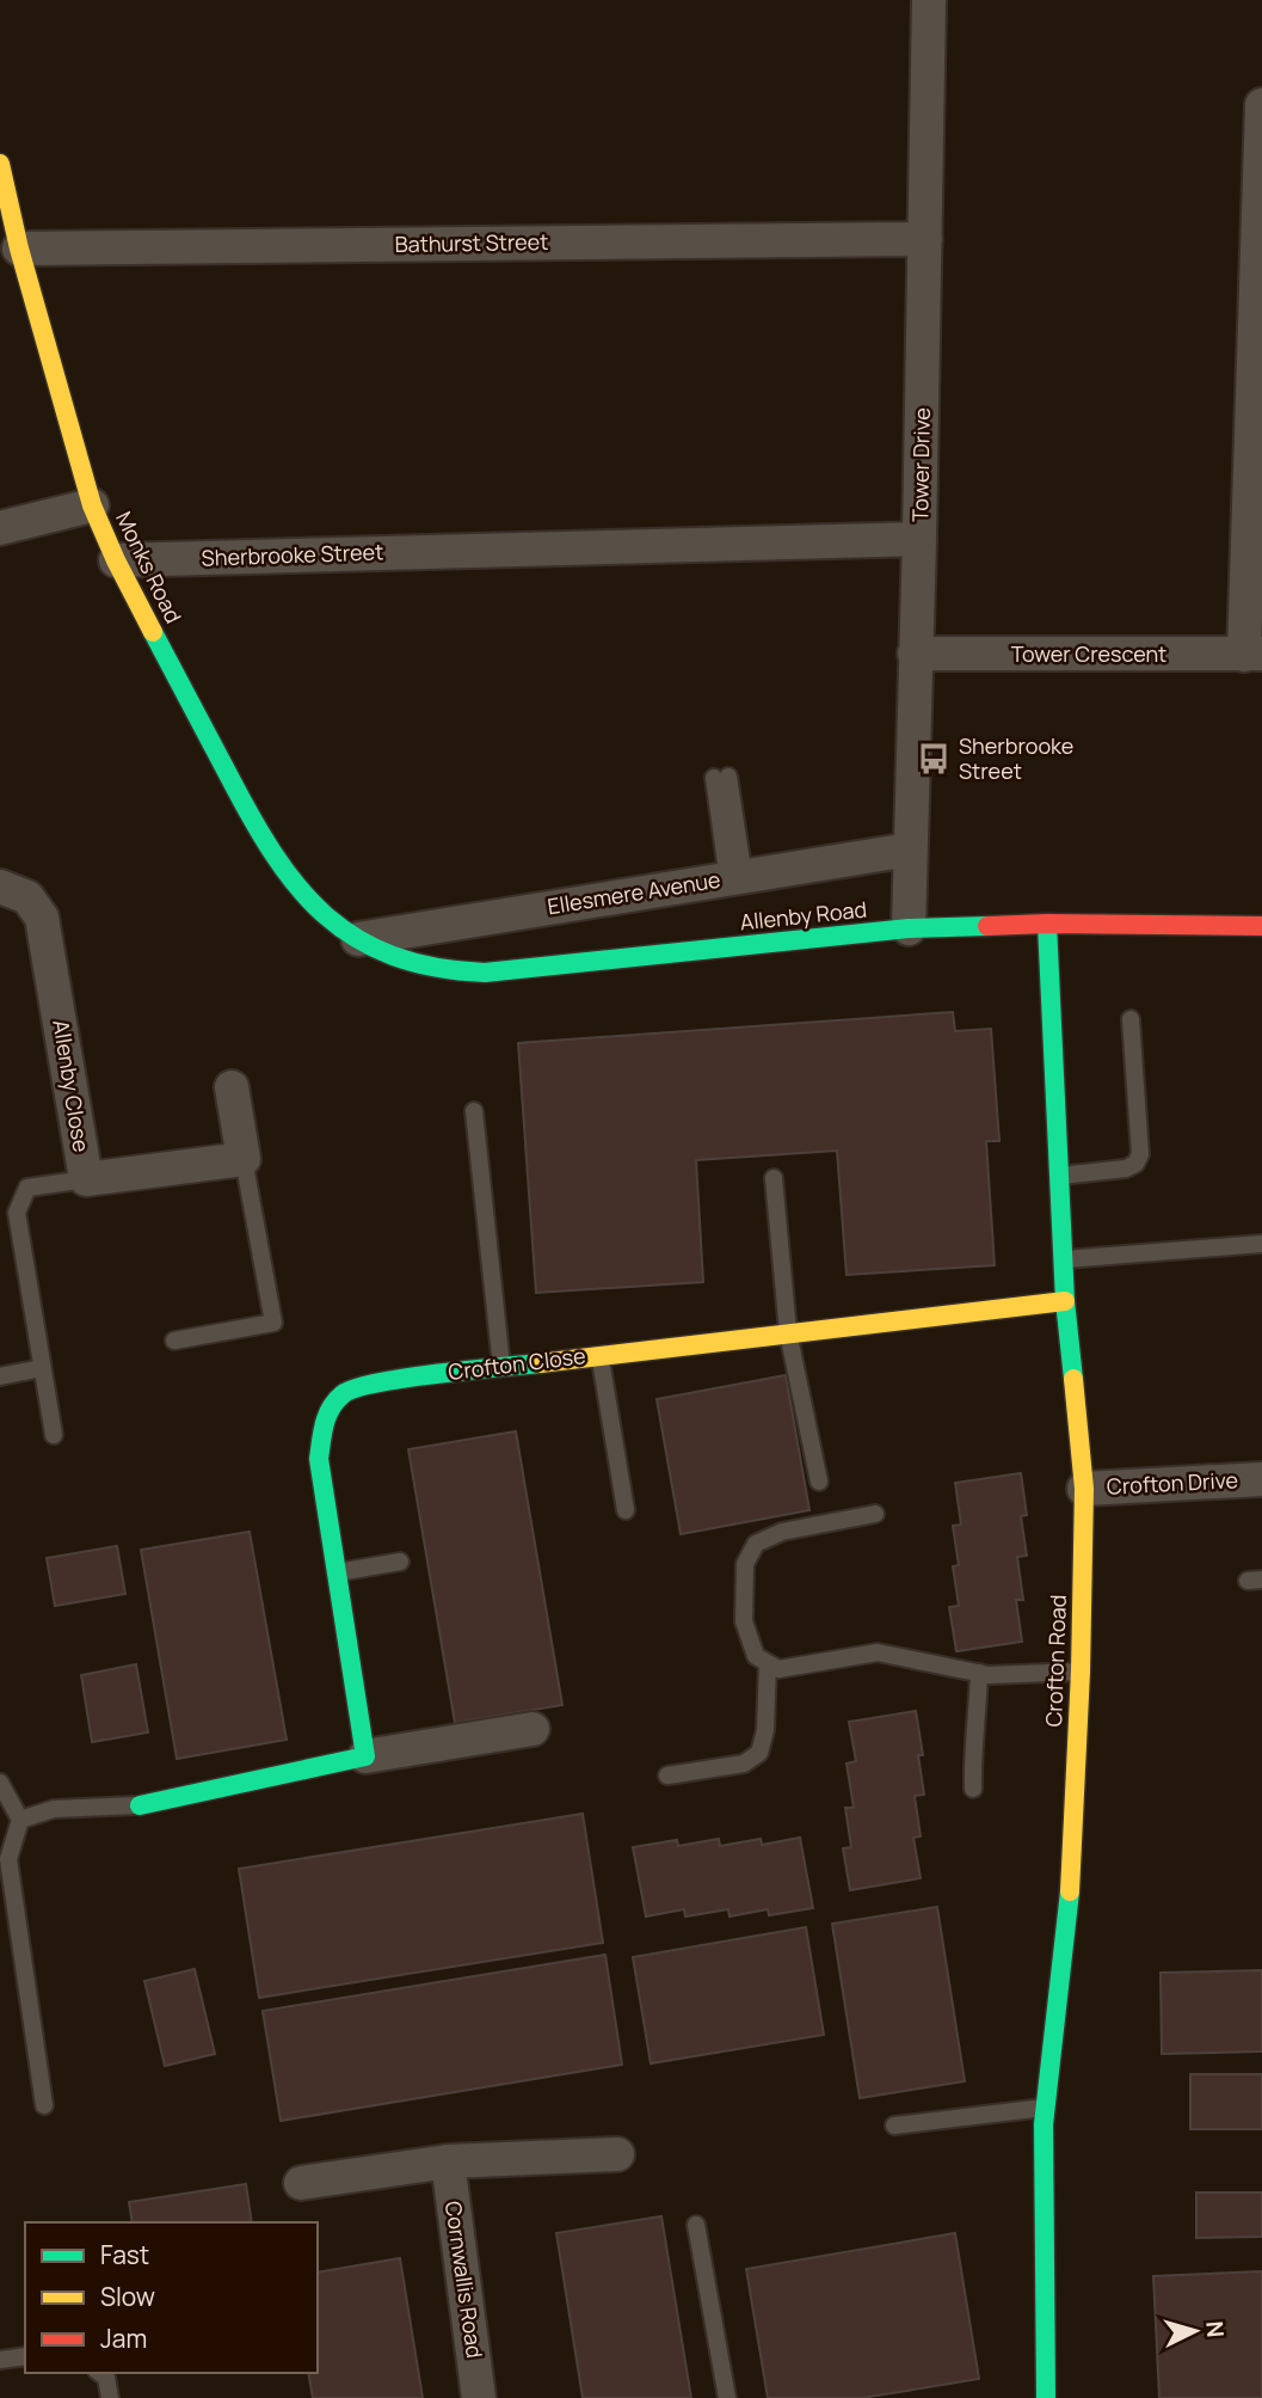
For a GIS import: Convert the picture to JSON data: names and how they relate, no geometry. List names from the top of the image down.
{
  "streets": {
    "street": [
      "Bathurst Street",
      "Tower Drive",
      "Sherbrooke Street",
      "Monks Road",
      "Tower Crescent",
      "Ellesmere Avenue",
      "Allenby Road",
      "Allenby Close",
      "Crofton Close",
      "Crofton Drive",
      "Crofton Road",
      "Cornwallis Road"
    ]
  },
  "crossings": [
    ["Bathurst Street", "Tower Drive"],
    ["Bathurst Street", "Monks Road"],
    ["Tower Drive", "Sherbrooke Street"],
    ["Tower Drive", "Tower Crescent"],
    ["Tower Drive", "Ellesmere Avenue"],
    ["Tower Drive", "Allenby Road"],
    ["Sherbrooke Street", "Monks Road"],
    ["Monks Road", "Ellesmere Avenue"],
    ["Monks Road", "Allenby Road"],
    ["Ellesmere Avenue", "Allenby Road"],
    ["Allenby Road", "Crofton Road"],
    ["Crofton Close", "Crofton Road"],
    ["Crofton Drive", "Crofton Road"]
  ],
  "places": {
    "bus stop": ["Sherbrooke Street"]
  },
  "legend": ["Fast", "Slow", "Jam"],
  "north": "right"
}
